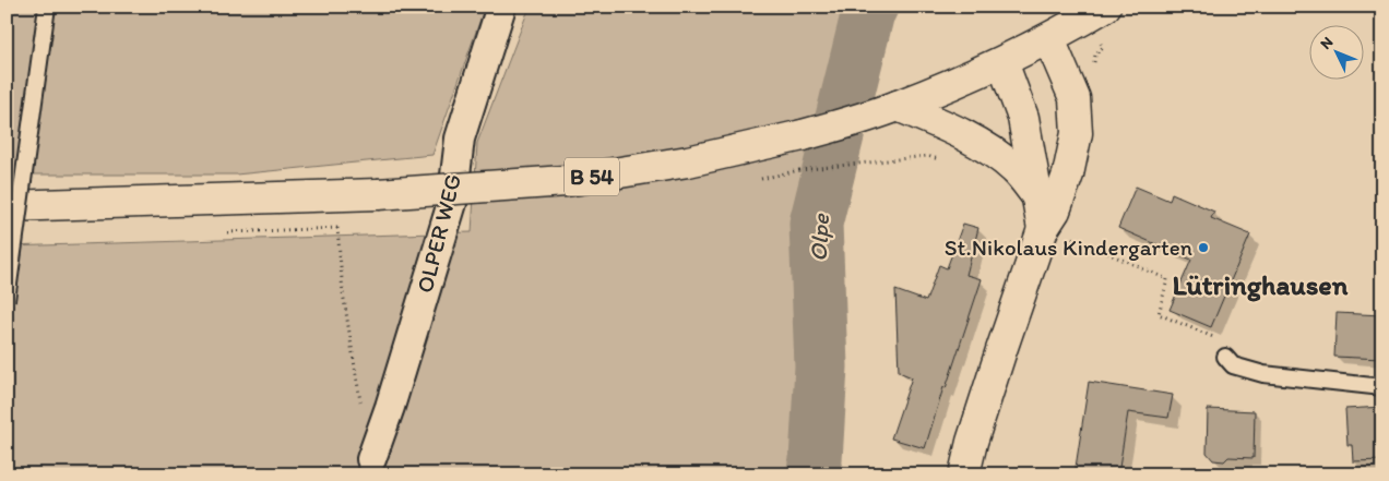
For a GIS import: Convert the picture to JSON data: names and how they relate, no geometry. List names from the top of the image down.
{
  "streets": {
    "main road": ["B 54"],
    "street": ["OLPER WEG"]
  },
  "districts": ["Lütringhausen"],
  "water": ["Olpe"],
  "places": ["St.Nikolaus Kindergarten"],
  "north": "top left"
}
